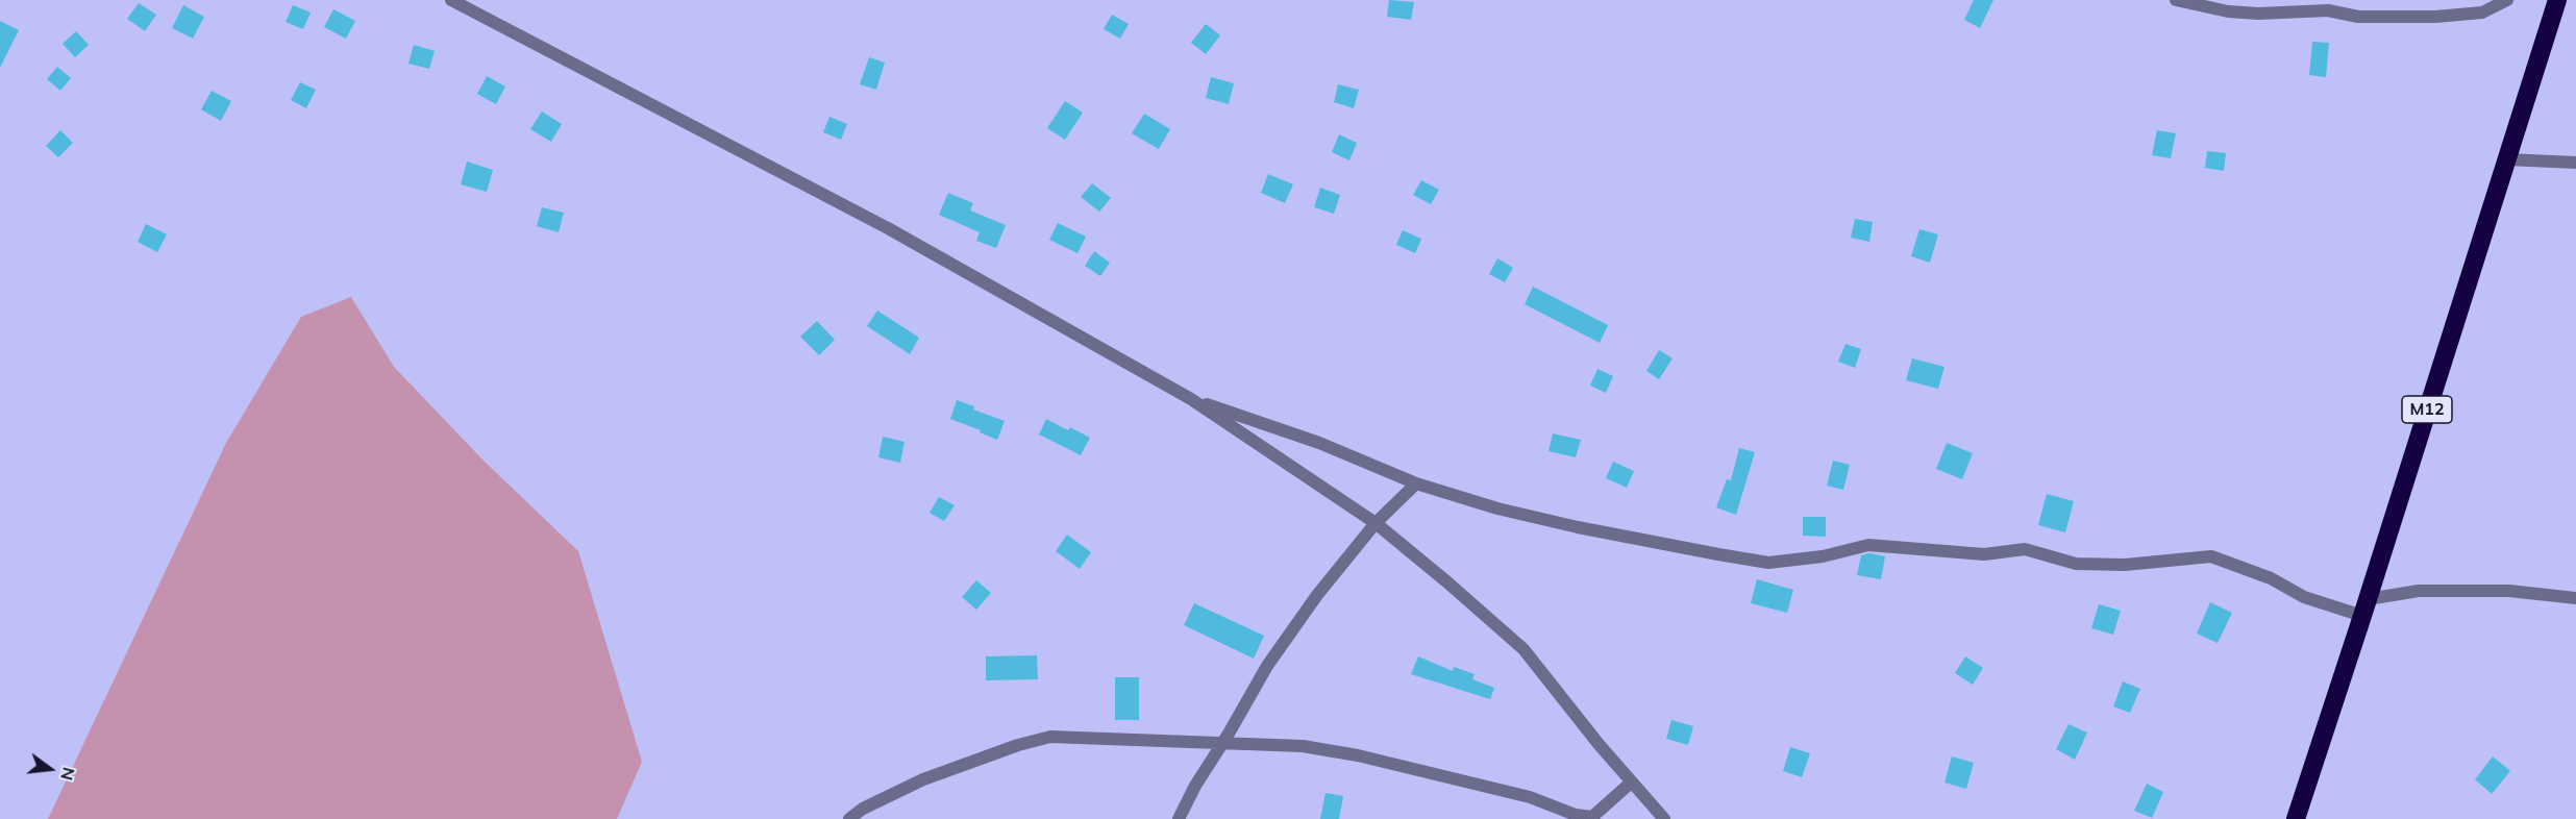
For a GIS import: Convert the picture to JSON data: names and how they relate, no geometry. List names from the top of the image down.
{
  "streets": {
    "highway": ["M12"]
  },
  "north": "right"
}
